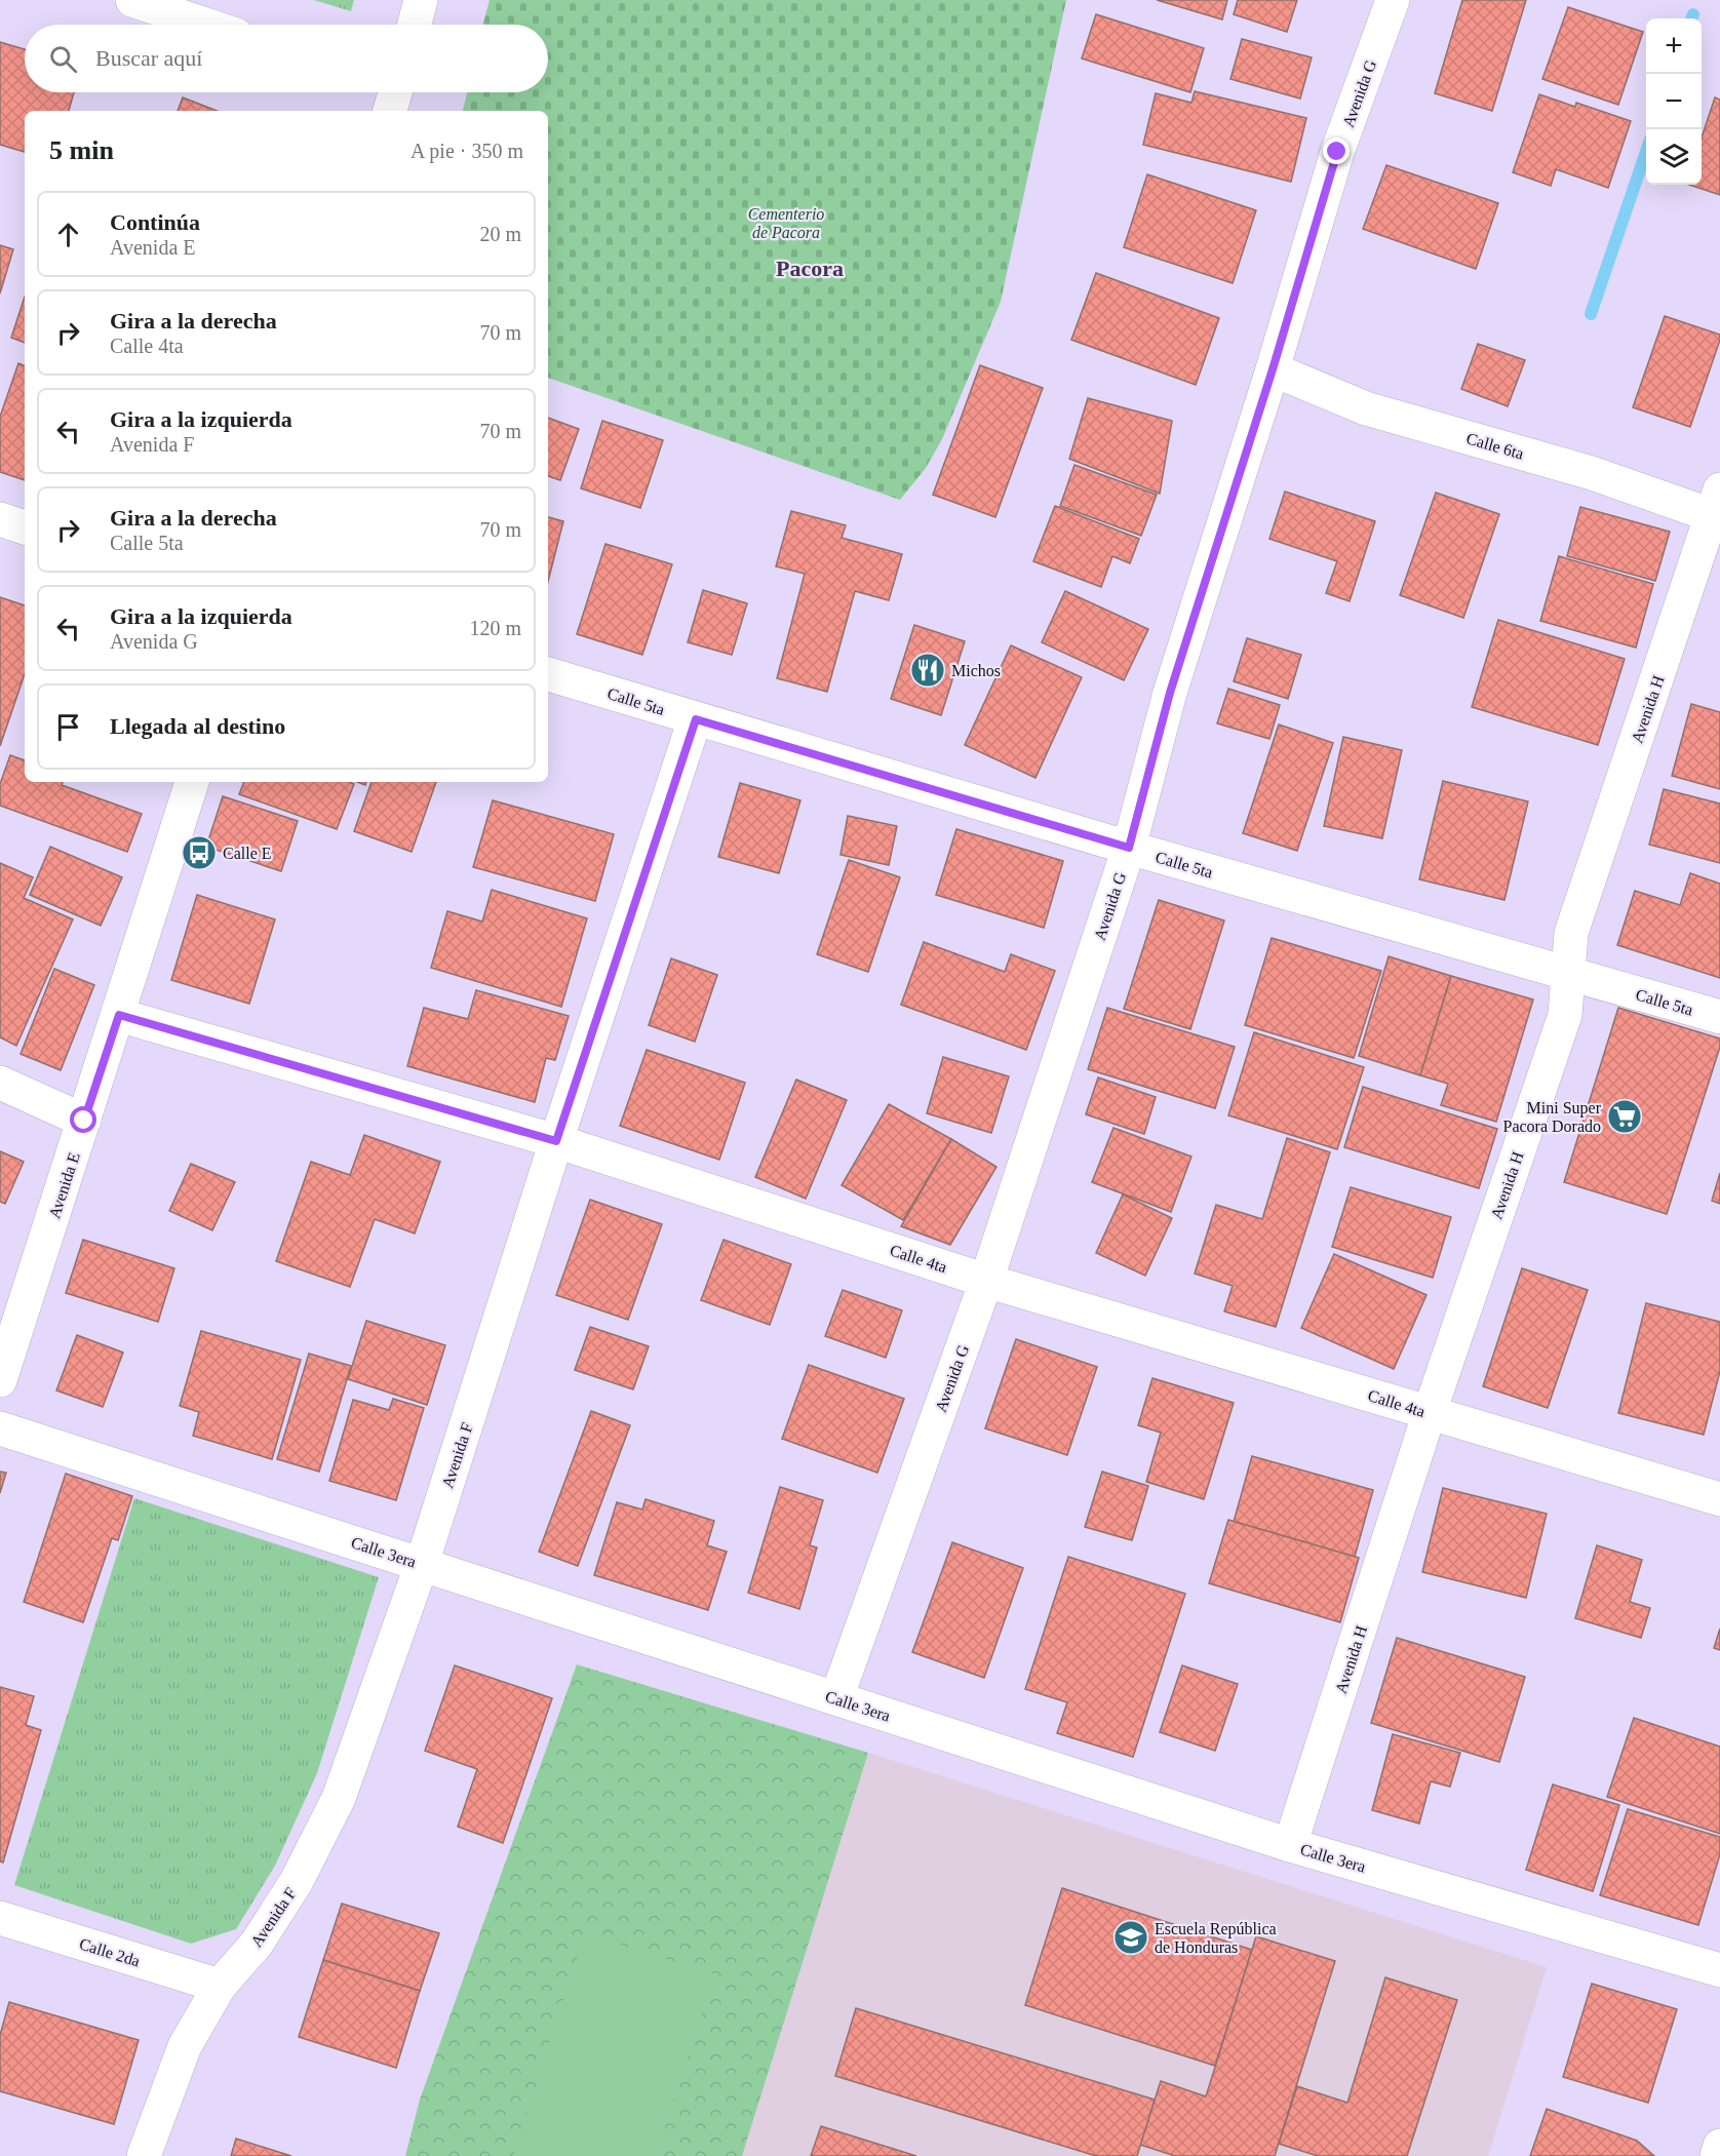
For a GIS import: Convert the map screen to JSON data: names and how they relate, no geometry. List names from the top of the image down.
{
  "streets": {
    "street": [
      "Avenida G",
      "Calle 6ta",
      "Calle 5ta",
      "Avenida H",
      "Avenida E",
      "Calle 4ta",
      "Avenida F",
      "Calle 3era",
      "Calle 2da"
    ]
  },
  "crossings": [
    ["Avenida G", "Calle 6ta"],
    ["Avenida G", "Calle 5ta"],
    ["Avenida G", "Calle 4ta"],
    ["Avenida G", "Calle 3era"],
    ["Calle 6ta", "Avenida H"],
    ["Calle 5ta", "Avenida H"],
    ["Calle 5ta", "Avenida F"],
    ["Avenida H", "Calle 4ta"],
    ["Avenida H", "Calle 3era"],
    ["Avenida E", "Calle 4ta"],
    ["Calle 4ta", "Avenida F"],
    ["Avenida F", "Calle 3era"],
    ["Avenida F", "Calle 2da"]
  ],
  "districts": ["Pacora"],
  "parks": ["Cementerio de Pacora"],
  "places": {
    "restaurant": ["Michos"],
    "bus stop": ["Calle E"],
    "supermarket": ["Mini Super Pacora Dorado"],
    "school or university": ["Escuela República de Honduras"]
  },
  "page": {
    "map_buttons": ["+", "−"],
    "search": "Buscar aquí",
    "heading": ["5 min", "A pie · 350 m"],
    "list": [
      ["Continúa", "Avenida E", "20 m"],
      ["Gira a la derecha", "Calle 4ta", "70 m"],
      ["Gira a la izquierda", "Avenida F", "70 m"],
      ["Gira a la derecha", "Calle 5ta", "70 m"],
      ["Gira a la izquierda", "Avenida G", "120 m"],
      "Llegada al destino"
    ]
  }
}
